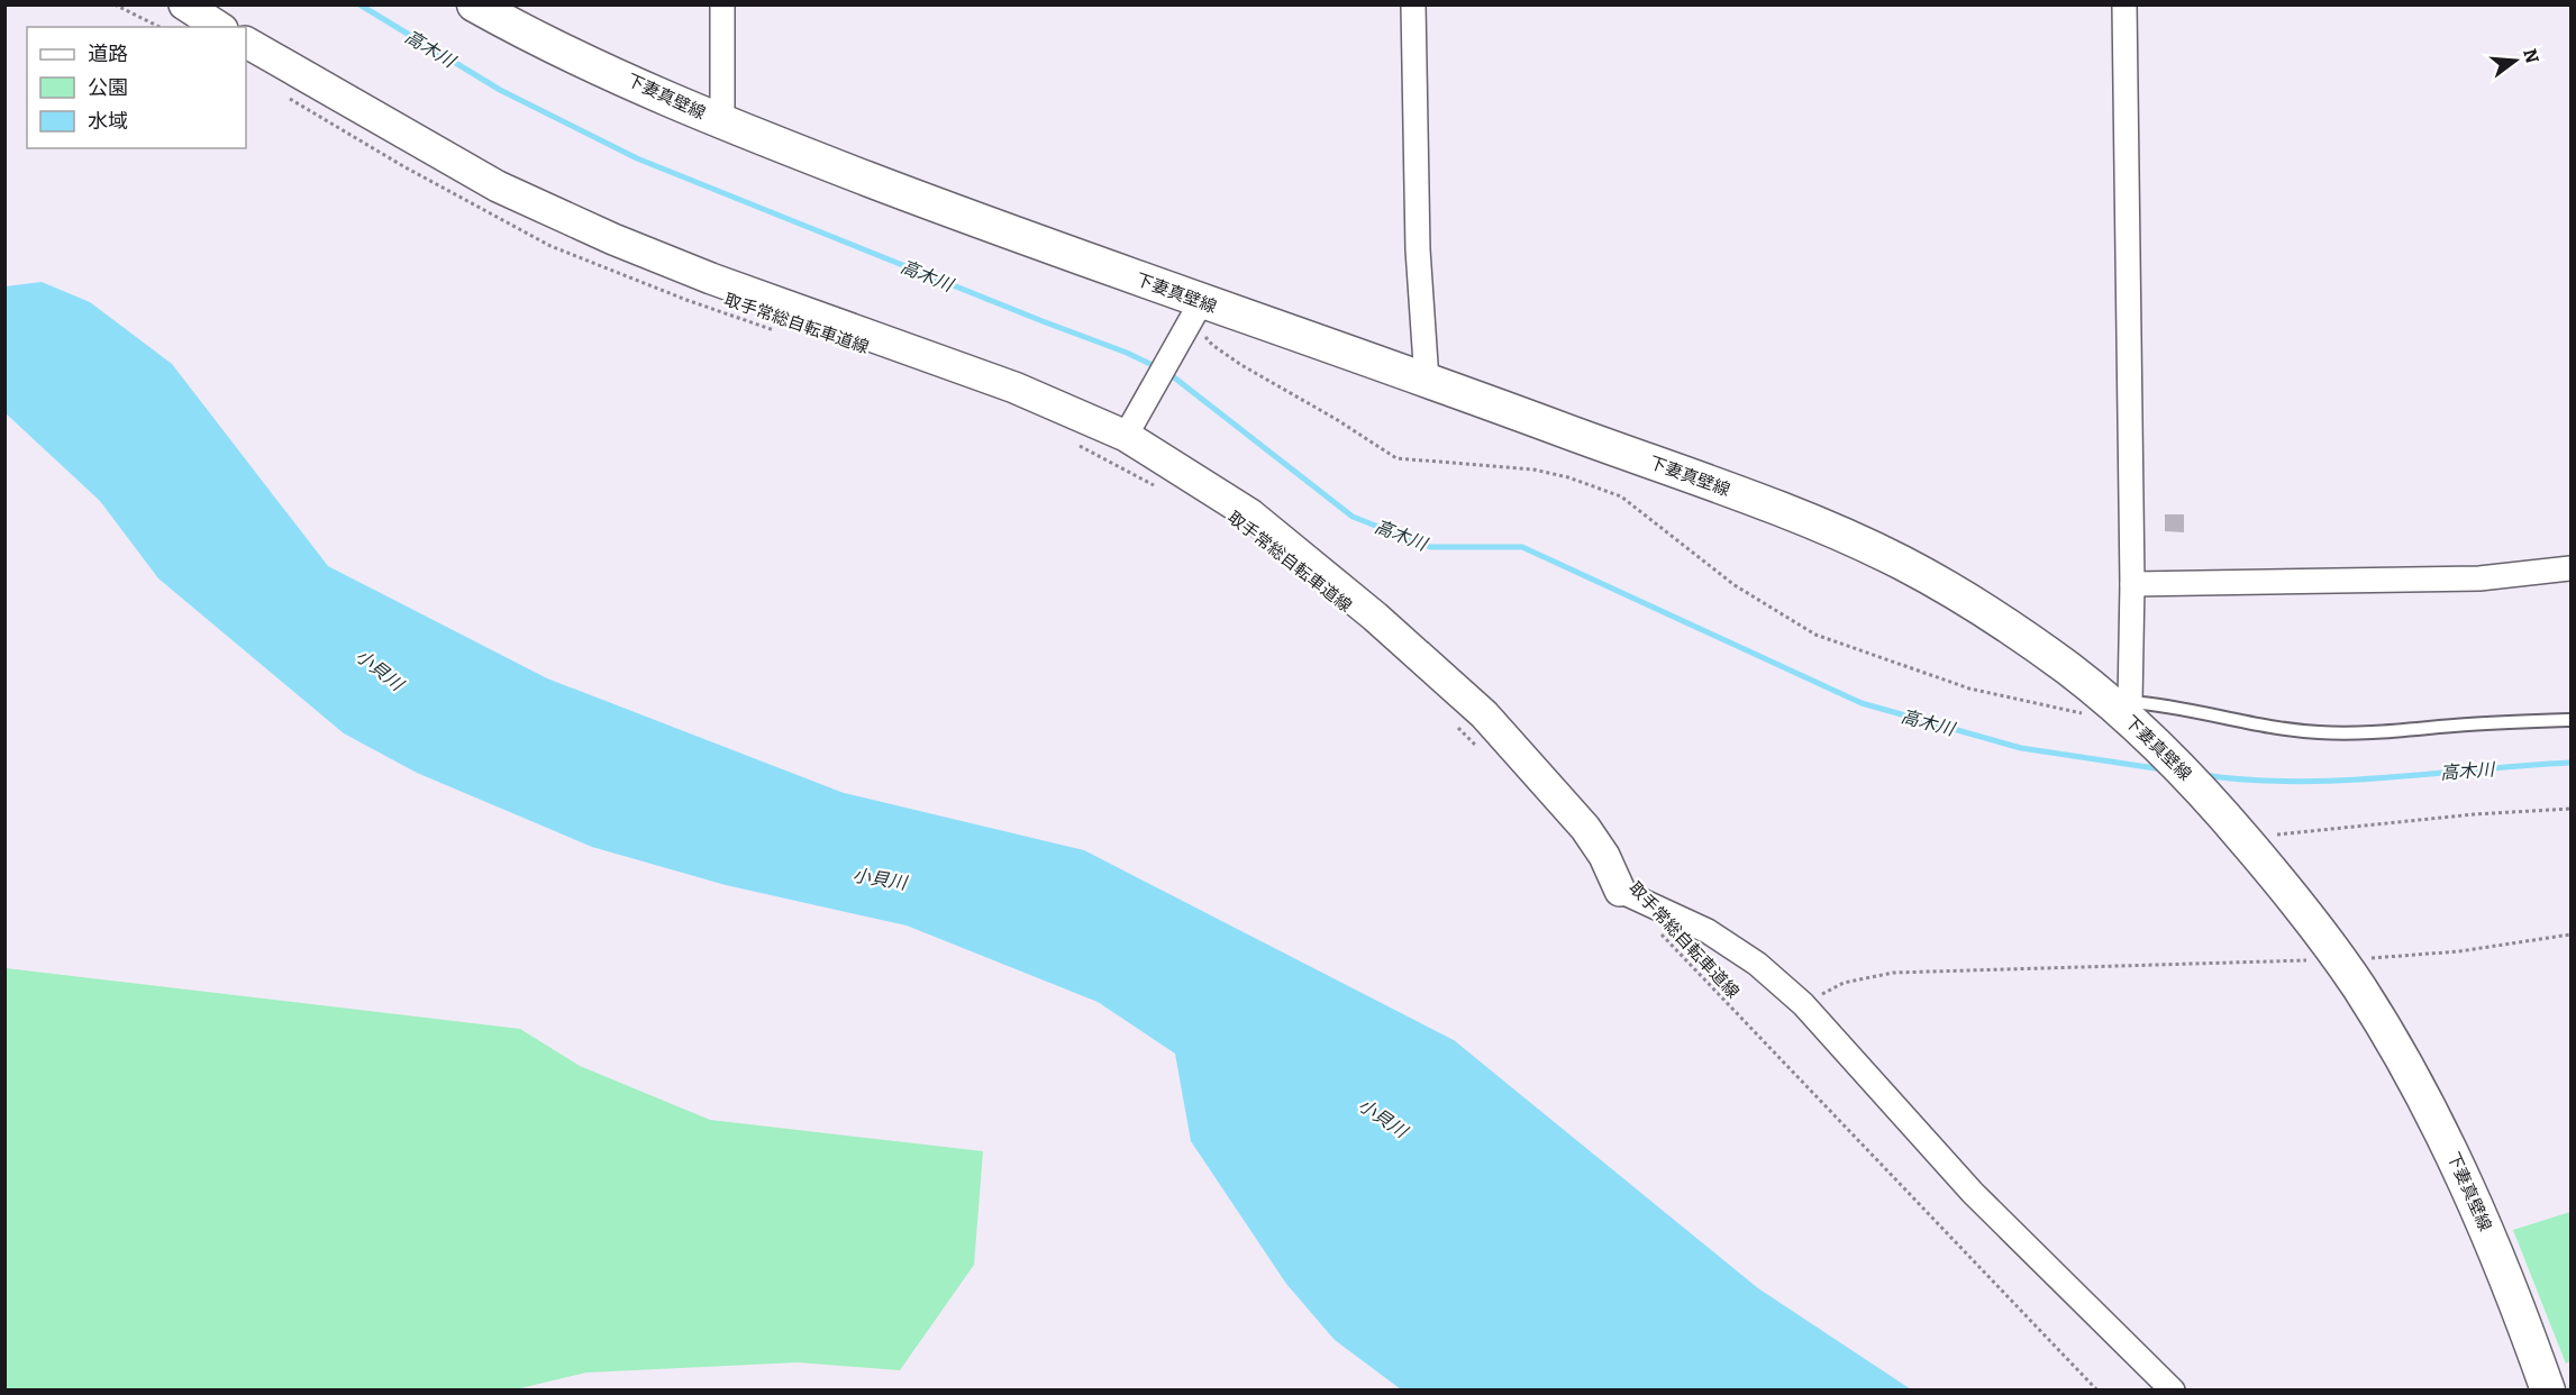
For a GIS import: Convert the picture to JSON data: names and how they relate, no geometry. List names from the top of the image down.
{
  "streets": {
    "main road": ["下妻真壁線"],
    "path": ["取手常総自転車道線"]
  },
  "water": ["高木川", "小貝川"],
  "legend": ["道路", "公園", "水域"],
  "north": "right"
}
